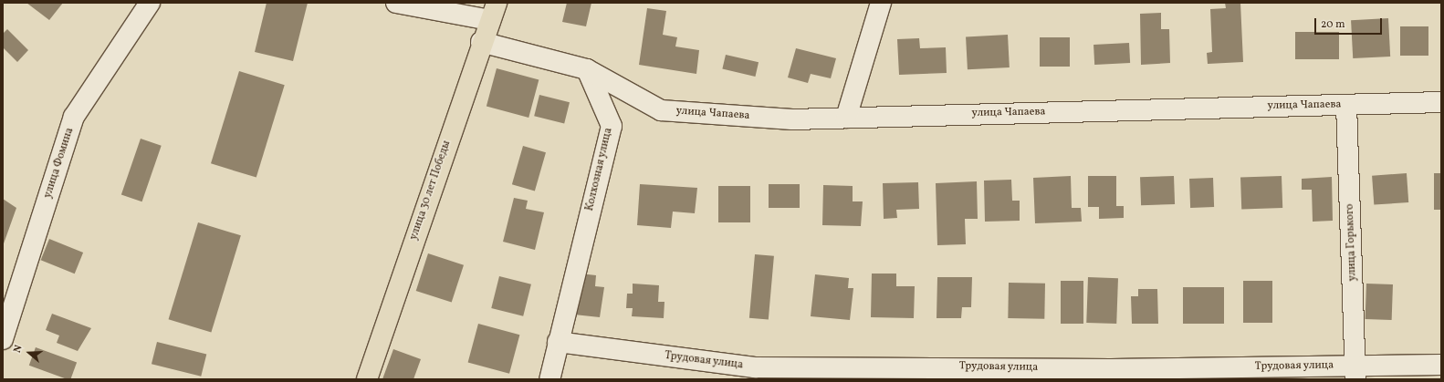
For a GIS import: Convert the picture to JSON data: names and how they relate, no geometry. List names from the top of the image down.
{
  "streets": {
    "main road": ["улица 30 лет Победы"],
    "street": [
      "улица Чапаева",
      "улица Фомина",
      "Колхозная улица",
      "улица Горького",
      "Трудовая улица"
    ]
  },
  "crossings": [
    ["улица Чапаева", "Колхозная улица"],
    ["улица Чапаева", "улица Горького"],
    ["Колхозная улица", "Трудовая улица"],
    ["улица Горького", "Трудовая улица"]
  ],
  "scale_bar": "20 m",
  "north": "left"
}
